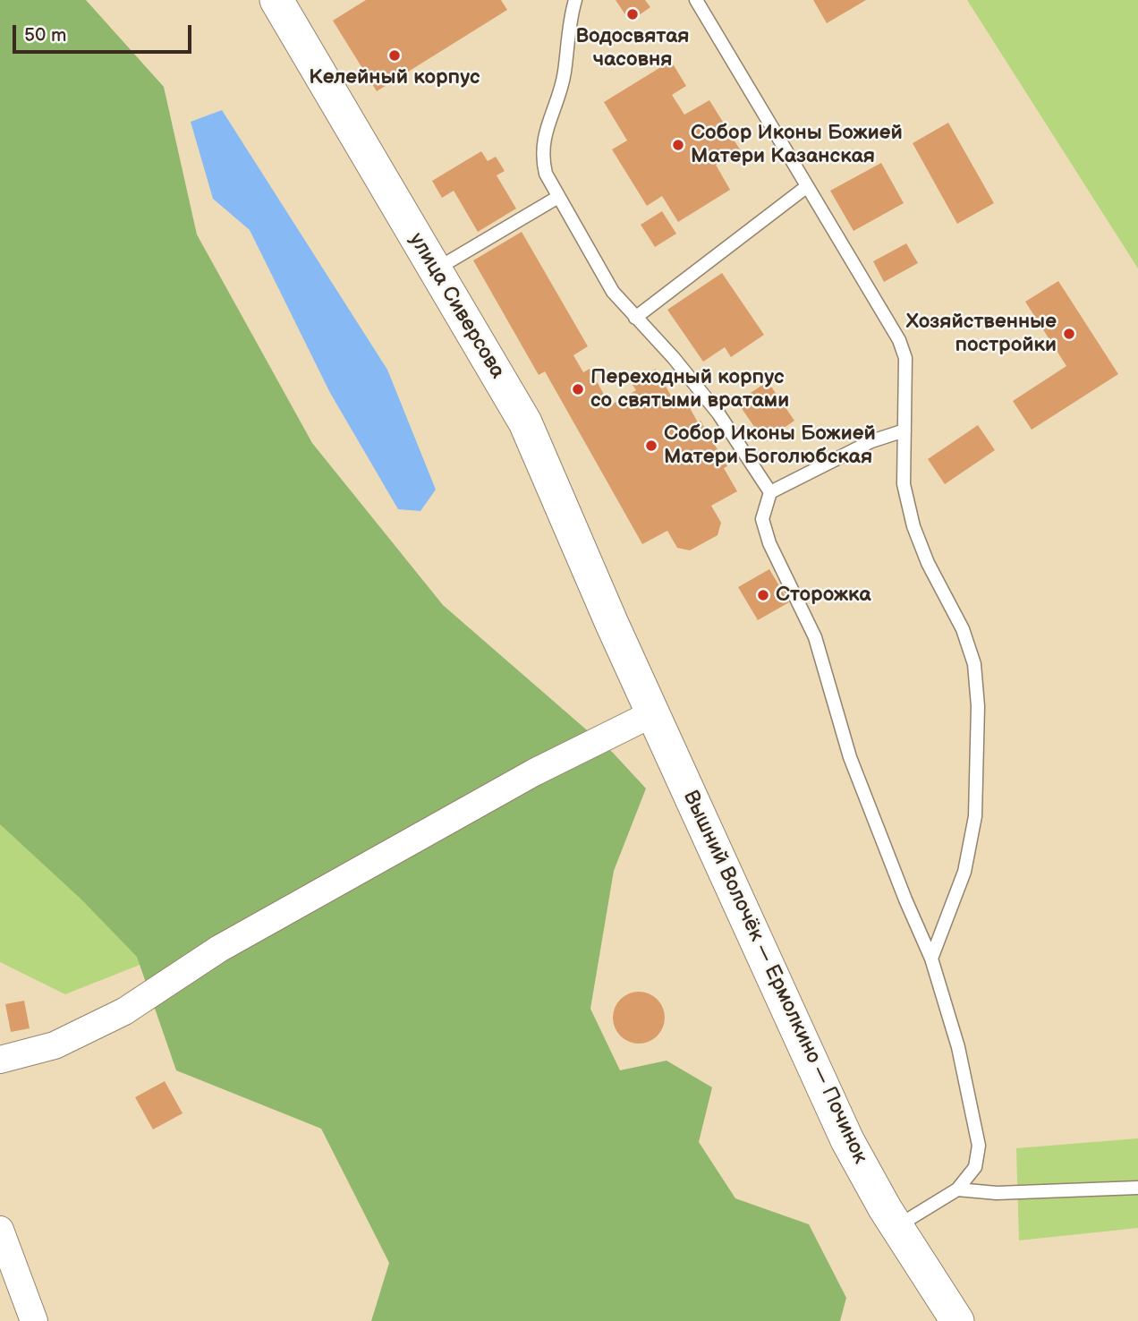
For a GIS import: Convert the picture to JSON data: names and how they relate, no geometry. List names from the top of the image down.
{
  "streets": {
    "street": ["улица Сиверсова", "Вышний Волочёк — Ермолкино — Починок"]
  },
  "crossings": [
    ["улица Сиверсова", "Вышний Волочёк — Ермолкино — Починок"]
  ],
  "places": [
    "Водосвятая часовня",
    "Келейный корпус",
    "Собор Иконы Божией Матери Казанская",
    "Хозяйственные постройки",
    "Переходный корпус со святыми вратами",
    "Собор Иконы Божией Матери Боголюбская",
    "Сторожка"
  ],
  "scale_bar": "50 m"
}
